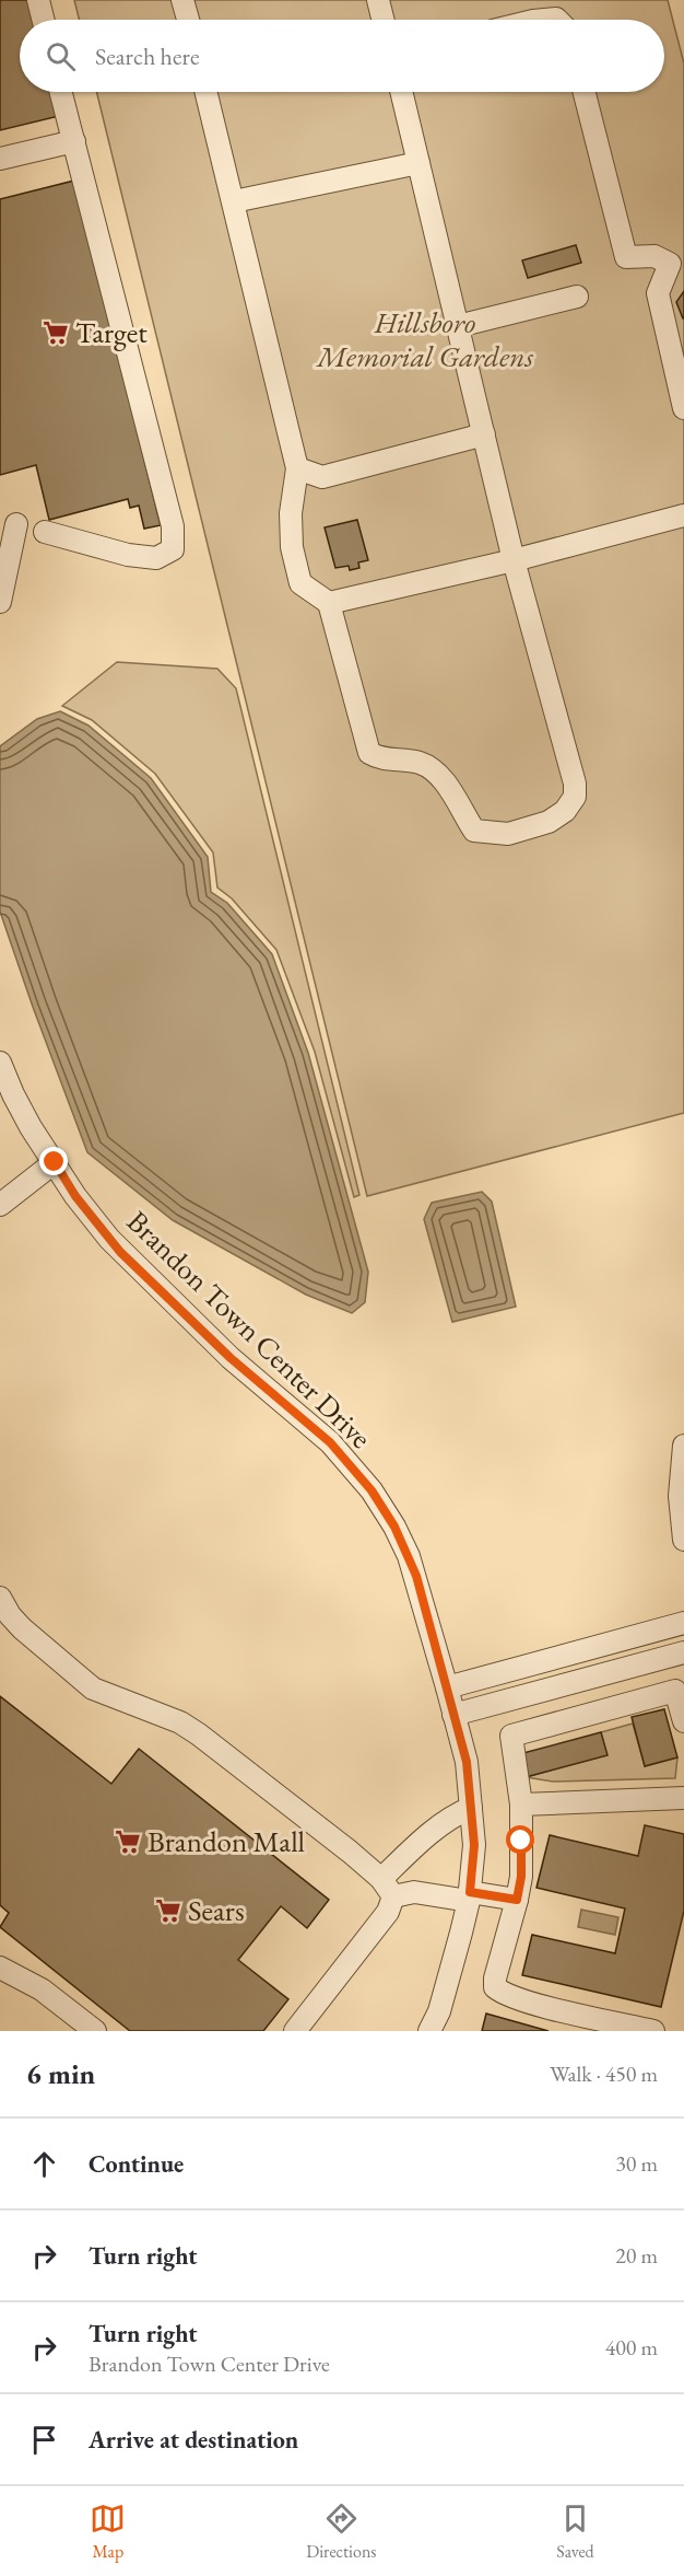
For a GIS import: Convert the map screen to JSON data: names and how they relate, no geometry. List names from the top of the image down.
{
  "streets": {
    "street": ["Brandon Town Center Drive"]
  },
  "parks": ["Hillsboro Memorial Gardens"],
  "places": {
    "supermarket": ["Target", "Brandon Mall", "Sears"]
  },
  "page": {
    "search": "Search here",
    "heading": ["6 min", "Walk · 450 m"],
    "list": [
      ["Continue", "30 m"],
      ["Turn right", "20 m"],
      ["Turn right", "Brandon Town Center Drive", "400 m"],
      "Arrive at destination"
    ],
    "nav": ["Map", "Directions", "Saved"]
  }
}
